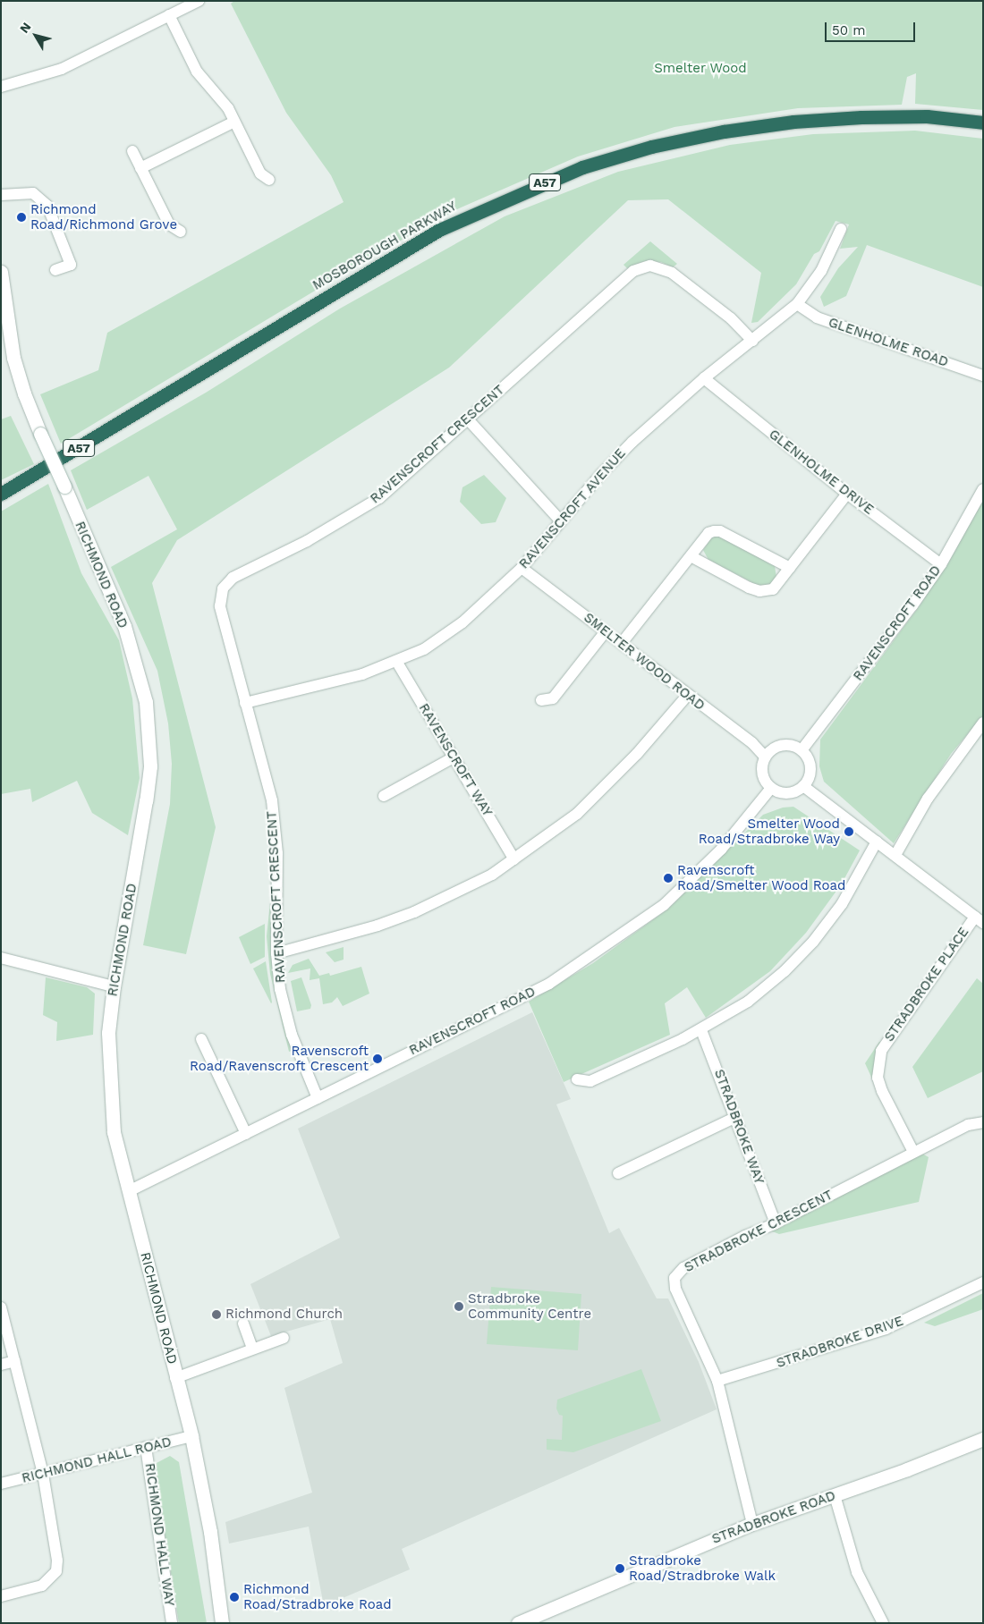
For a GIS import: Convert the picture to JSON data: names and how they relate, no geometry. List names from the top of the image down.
{
  "streets": {
    "highway": ["A57", "MOSBOROUGH PARKWAY"],
    "main road": ["RICHMOND ROAD", "STRADBROKE ROAD"],
    "street": [
      "GLENHOLME ROAD",
      "RAVENSCROFT CRESCENT",
      "GLENHOLME DRIVE",
      "RAVENSCROFT AVENUE",
      "RAVENSCROFT ROAD",
      "SMELTER WOOD ROAD",
      "RAVENSCROFT WAY",
      "STRADBROKE PLACE",
      "STRADBROKE WAY",
      "STRADBROKE CRESCENT",
      "STRADBROKE DRIVE",
      "RICHMOND HALL ROAD",
      "RICHMOND HALL WAY"
    ]
  },
  "crossings": [
    ["GLENHOLME ROAD", "RAVENSCROFT AVENUE"],
    ["RAVENSCROFT CRESCENT", "RAVENSCROFT AVENUE"],
    ["RAVENSCROFT CRESCENT", "RAVENSCROFT ROAD"],
    ["GLENHOLME DRIVE", "RAVENSCROFT AVENUE"],
    ["GLENHOLME DRIVE", "RAVENSCROFT ROAD"],
    ["RAVENSCROFT AVENUE", "SMELTER WOOD ROAD"],
    ["RAVENSCROFT AVENUE", "RAVENSCROFT WAY"],
    ["RICHMOND ROAD", "RAVENSCROFT ROAD"],
    ["RICHMOND ROAD", "RICHMOND HALL ROAD"],
    ["RAVENSCROFT ROAD", "SMELTER WOOD ROAD"],
    ["STRADBROKE PLACE", "STRADBROKE CRESCENT"],
    ["STRADBROKE WAY", "STRADBROKE CRESCENT"],
    ["STRADBROKE CRESCENT", "STRADBROKE DRIVE"],
    ["STRADBROKE CRESCENT", "STRADBROKE ROAD"],
    ["RICHMOND HALL ROAD", "RICHMOND HALL WAY"]
  ],
  "parks": ["Smelter Wood"],
  "places": [
    "Richmond Road/Richmond Grove",
    "Smelter Wood Road/Stradbroke Way",
    "Ravenscroft Road/Smelter Wood Road",
    "Ravenscroft Road/Ravenscroft Crescent",
    "Stradbroke Community Centre",
    "Richmond Church",
    "Stradbroke Road/Stradbroke Walk",
    "Richmond Road/Stradbroke Road"
  ],
  "scale_bar": "50 m",
  "north": "top left"
}
